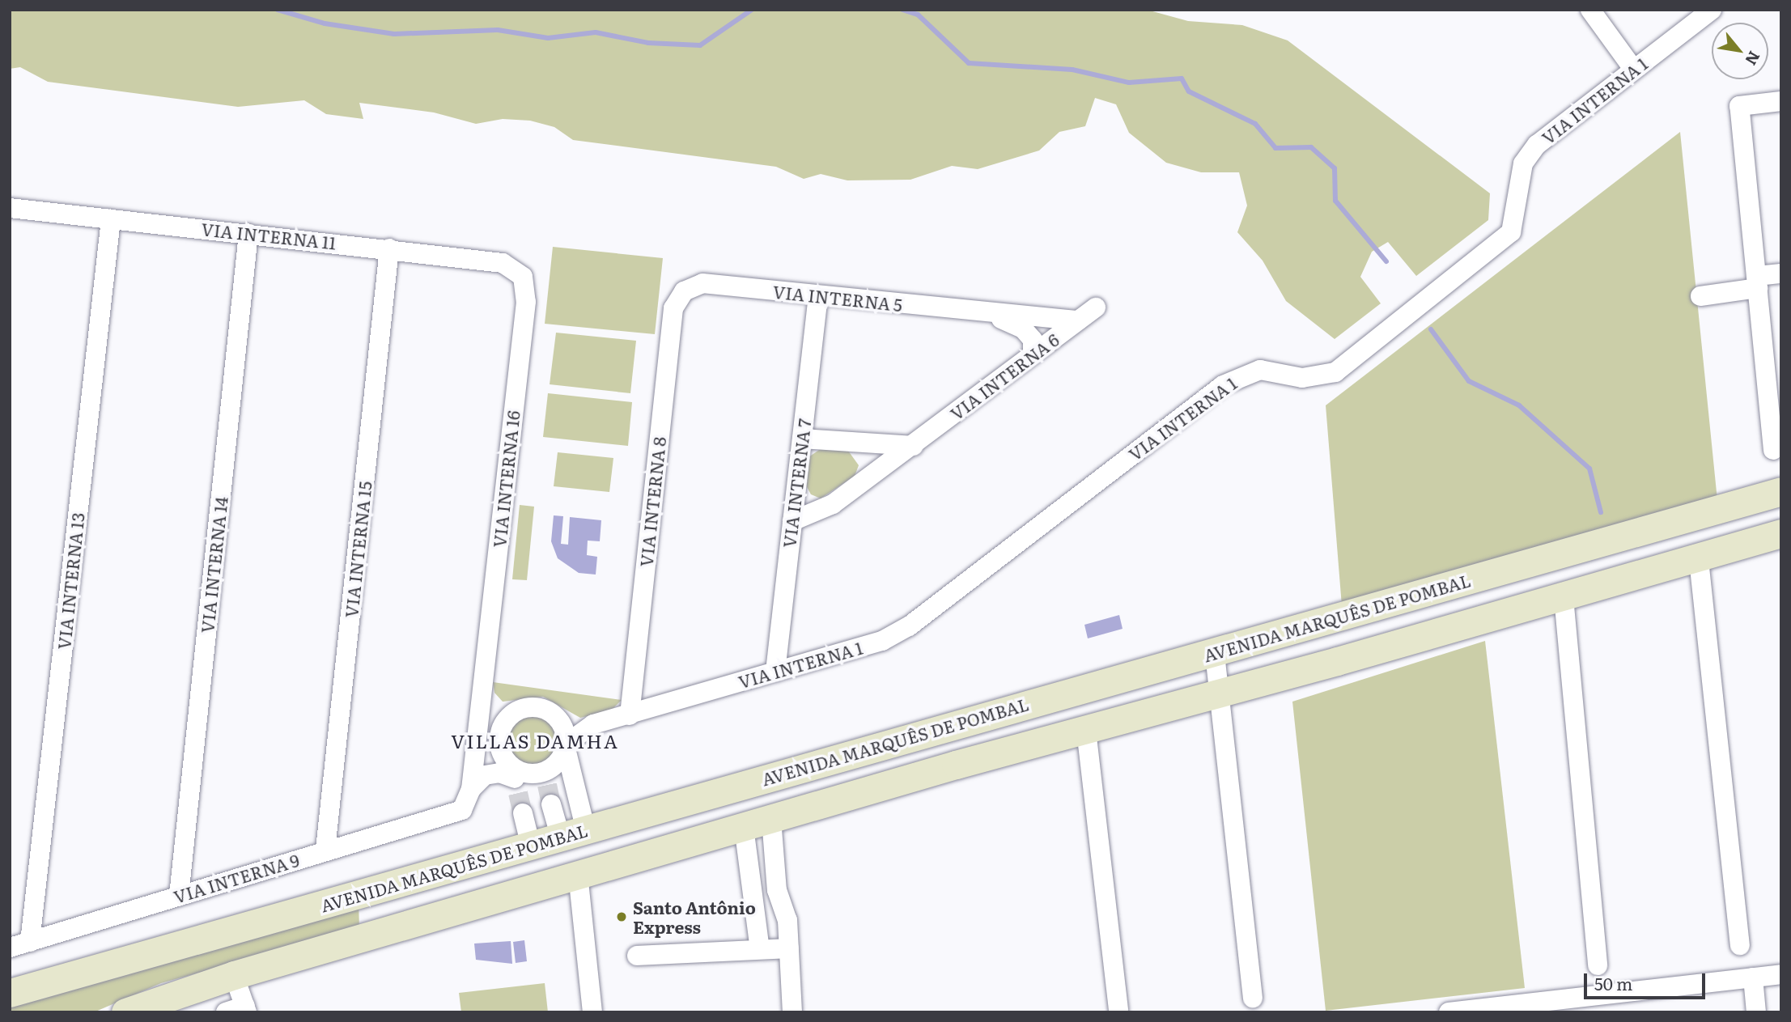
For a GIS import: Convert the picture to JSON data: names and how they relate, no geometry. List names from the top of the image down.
{
  "streets": {
    "main road": ["AVENIDA MARQUÊS DE POMBAL"],
    "street": [
      "VIA INTERNA 1",
      "VIA INTERNA 11",
      "VIA INTERNA 5",
      "VIA INTERNA 6",
      "VIA INTERNA 16",
      "VIA INTERNA 7",
      "VIA INTERNA 8",
      "VIA INTERNA 15",
      "VIA INTERNA 14",
      "VIA INTERNA 13",
      "VIA INTERNA 9"
    ]
  },
  "crossings": [
    ["VIA INTERNA 1", "VIA INTERNA 7"],
    ["VIA INTERNA 1", "VIA INTERNA 8"],
    ["VIA INTERNA 11", "VIA INTERNA 16"],
    ["VIA INTERNA 11", "VIA INTERNA 15"],
    ["VIA INTERNA 11", "VIA INTERNA 14"],
    ["VIA INTERNA 11", "VIA INTERNA 13"],
    ["VIA INTERNA 5", "VIA INTERNA 6"],
    ["VIA INTERNA 5", "VIA INTERNA 7"],
    ["VIA INTERNA 5", "VIA INTERNA 8"],
    ["VIA INTERNA 6", "VIA INTERNA 7"],
    ["VIA INTERNA 16", "VIA INTERNA 9"],
    ["VIA INTERNA 15", "VIA INTERNA 9"],
    ["VIA INTERNA 14", "VIA INTERNA 9"],
    ["VIA INTERNA 13", "VIA INTERNA 9"]
  ],
  "districts": ["VILLAS DAMHA"],
  "places": ["Santo Antônio Express"],
  "scale_bar": "50 m",
  "north": "bottom right"
}
